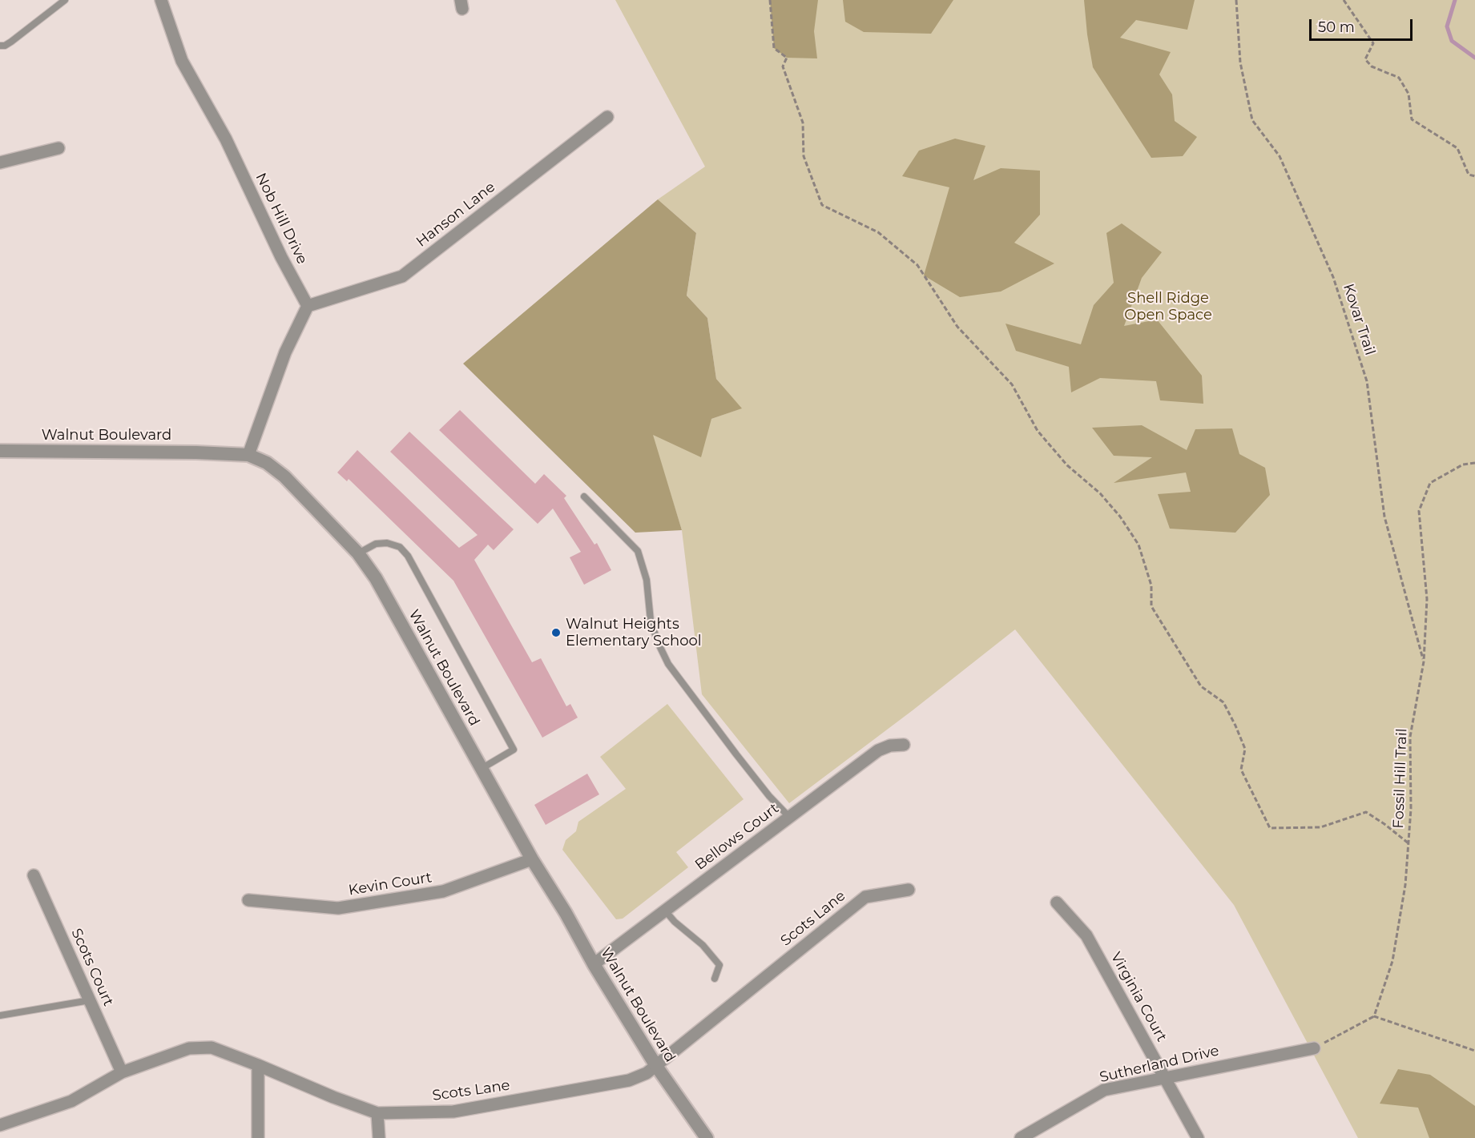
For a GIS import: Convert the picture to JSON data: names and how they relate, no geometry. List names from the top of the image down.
{
  "streets": {
    "street": [
      "Hanson Lane",
      "Nob Hill Drive",
      "Walnut Boulevard",
      "Bellows Court",
      "Kevin Court",
      "Scots Lane",
      "Scots Court",
      "Virginia Court",
      "Sutherland Drive"
    ],
    "path": ["Kovar Trail", "Fossil Hill Trail"]
  },
  "crossings": [
    ["Hanson Lane", "Nob Hill Drive"],
    ["Kovar Trail", "Fossil Hill Trail"],
    ["Walnut Boulevard", "Bellows Court"],
    ["Walnut Boulevard", "Kevin Court"],
    ["Walnut Boulevard", "Scots Lane"],
    ["Scots Lane", "Scots Court"],
    ["Virginia Court", "Sutherland Drive"]
  ],
  "parks": ["Shell Ridge Open Space"],
  "places": ["Walnut Heights Elementary School"],
  "scale_bar": "50 m"
}
